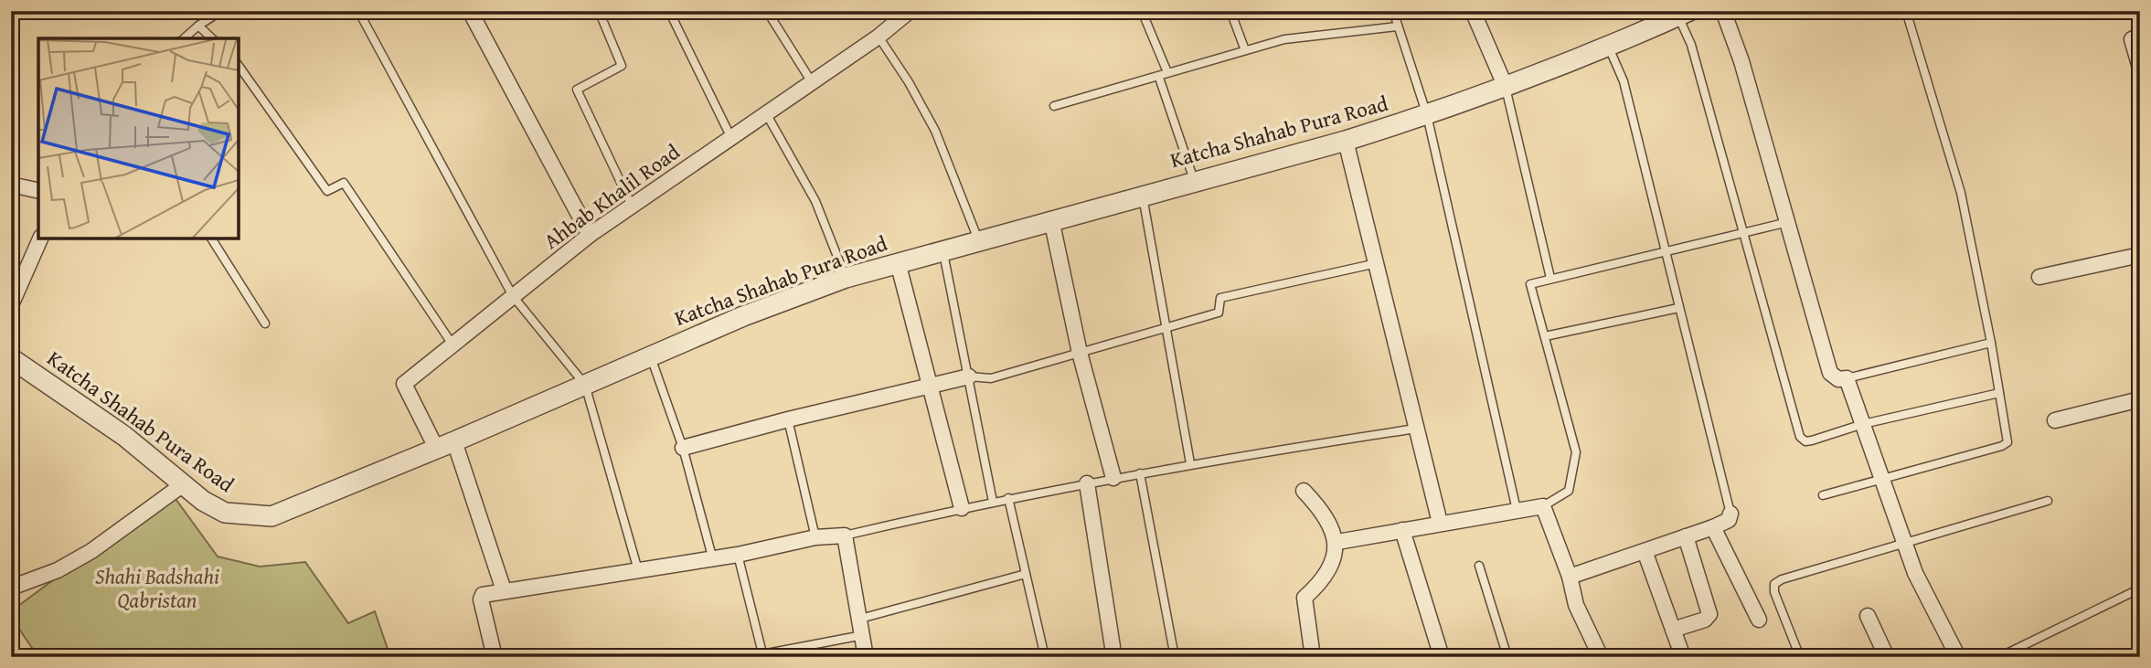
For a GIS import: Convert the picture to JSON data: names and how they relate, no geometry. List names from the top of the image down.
{
  "streets": {
    "street": ["Katcha Shahab Pura Road", "Ahbab Khalil Road"]
  },
  "crossings": [
    ["Katcha Shahab Pura Road", "Ahbab Khalil Road"]
  ],
  "parks": ["Shahi Badshahi Qabristan"]
}
